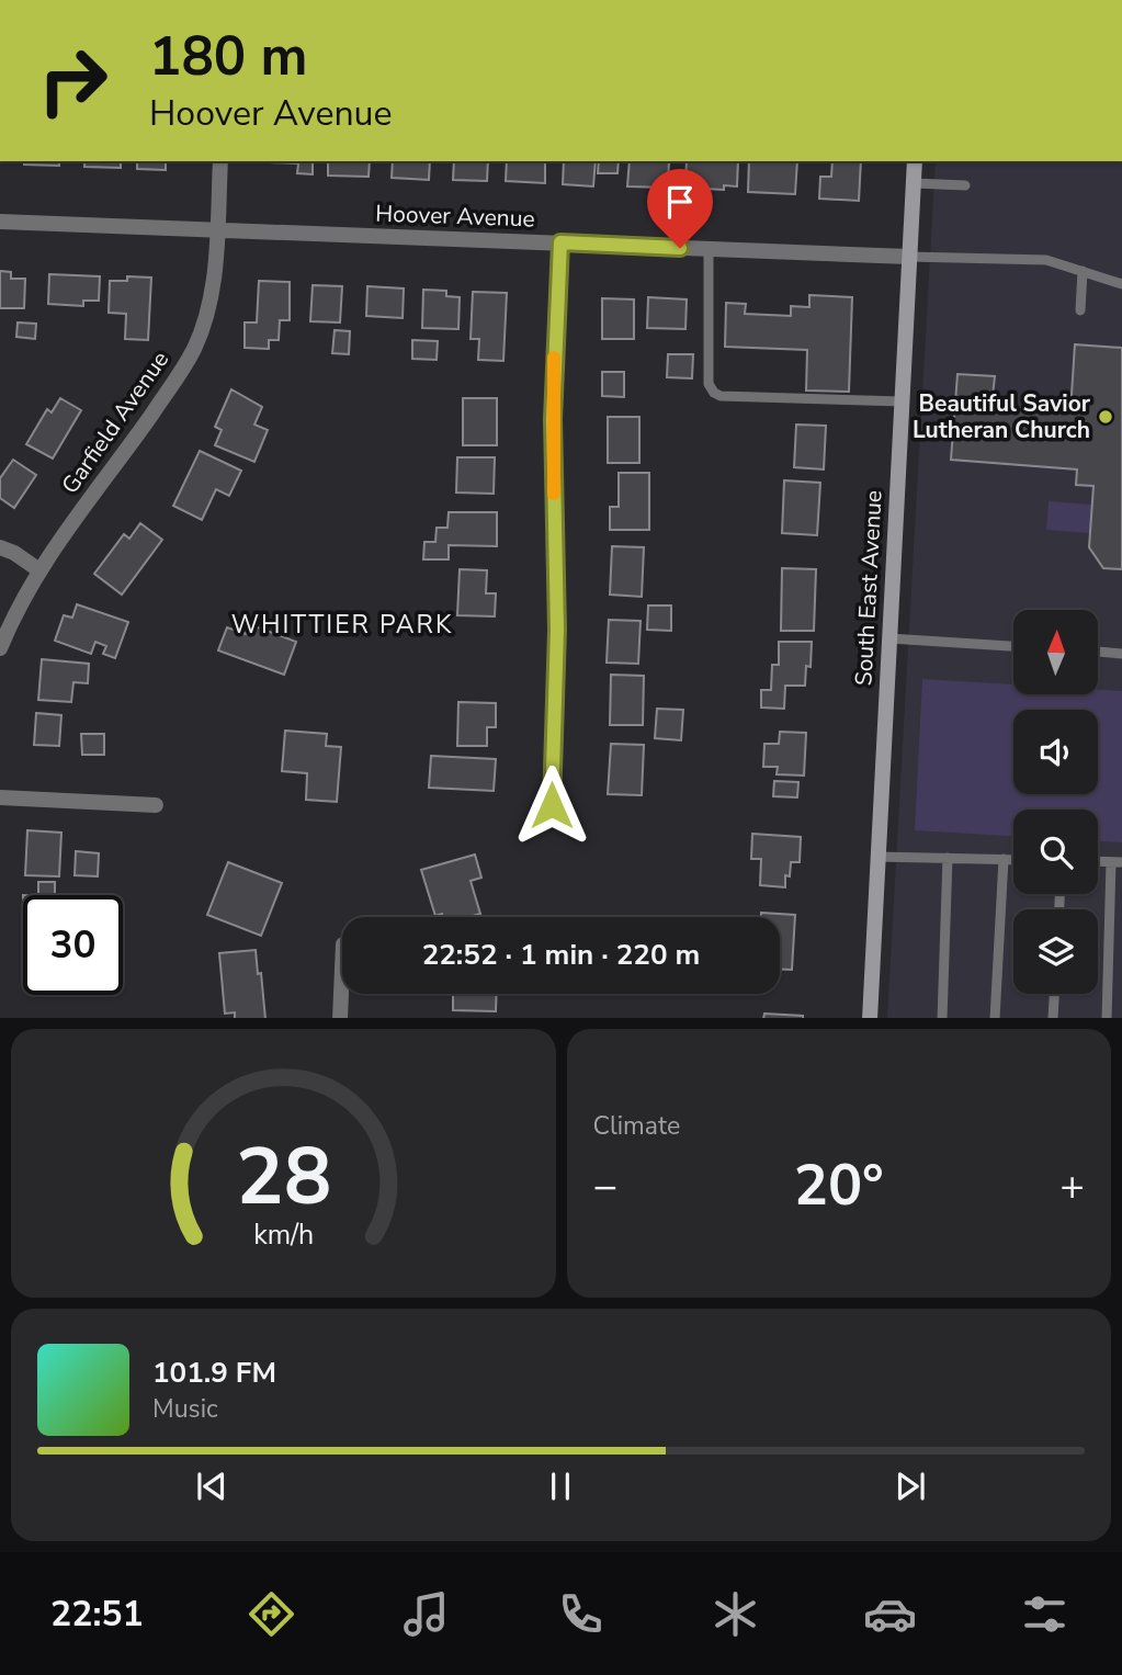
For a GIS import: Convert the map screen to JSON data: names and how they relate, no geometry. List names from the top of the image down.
{
  "streets": {
    "main road": ["South East Avenue"],
    "street": ["Hoover Avenue", "Garfield Avenue"]
  },
  "crossings": [
    ["Hoover Avenue", "Garfield Avenue"],
    ["Hoover Avenue", "South East Avenue"]
  ],
  "districts": ["WHITTIER PARK"],
  "places": ["Beautiful Savior Lutheran Church"],
  "north": "top",
  "page": {
    "turn": ["180 m", "Hoover Avenue"],
    "limit": "30",
    "trip": "22:52 · 1 min · 220 m",
    "tile": "Climate",
    "heat": ["−", "20°", "+"],
    "song": ["101.9 FM", "Music"],
    "tabs": "22:51",
    "gauge": ["28", "km/h"]
  }
}
